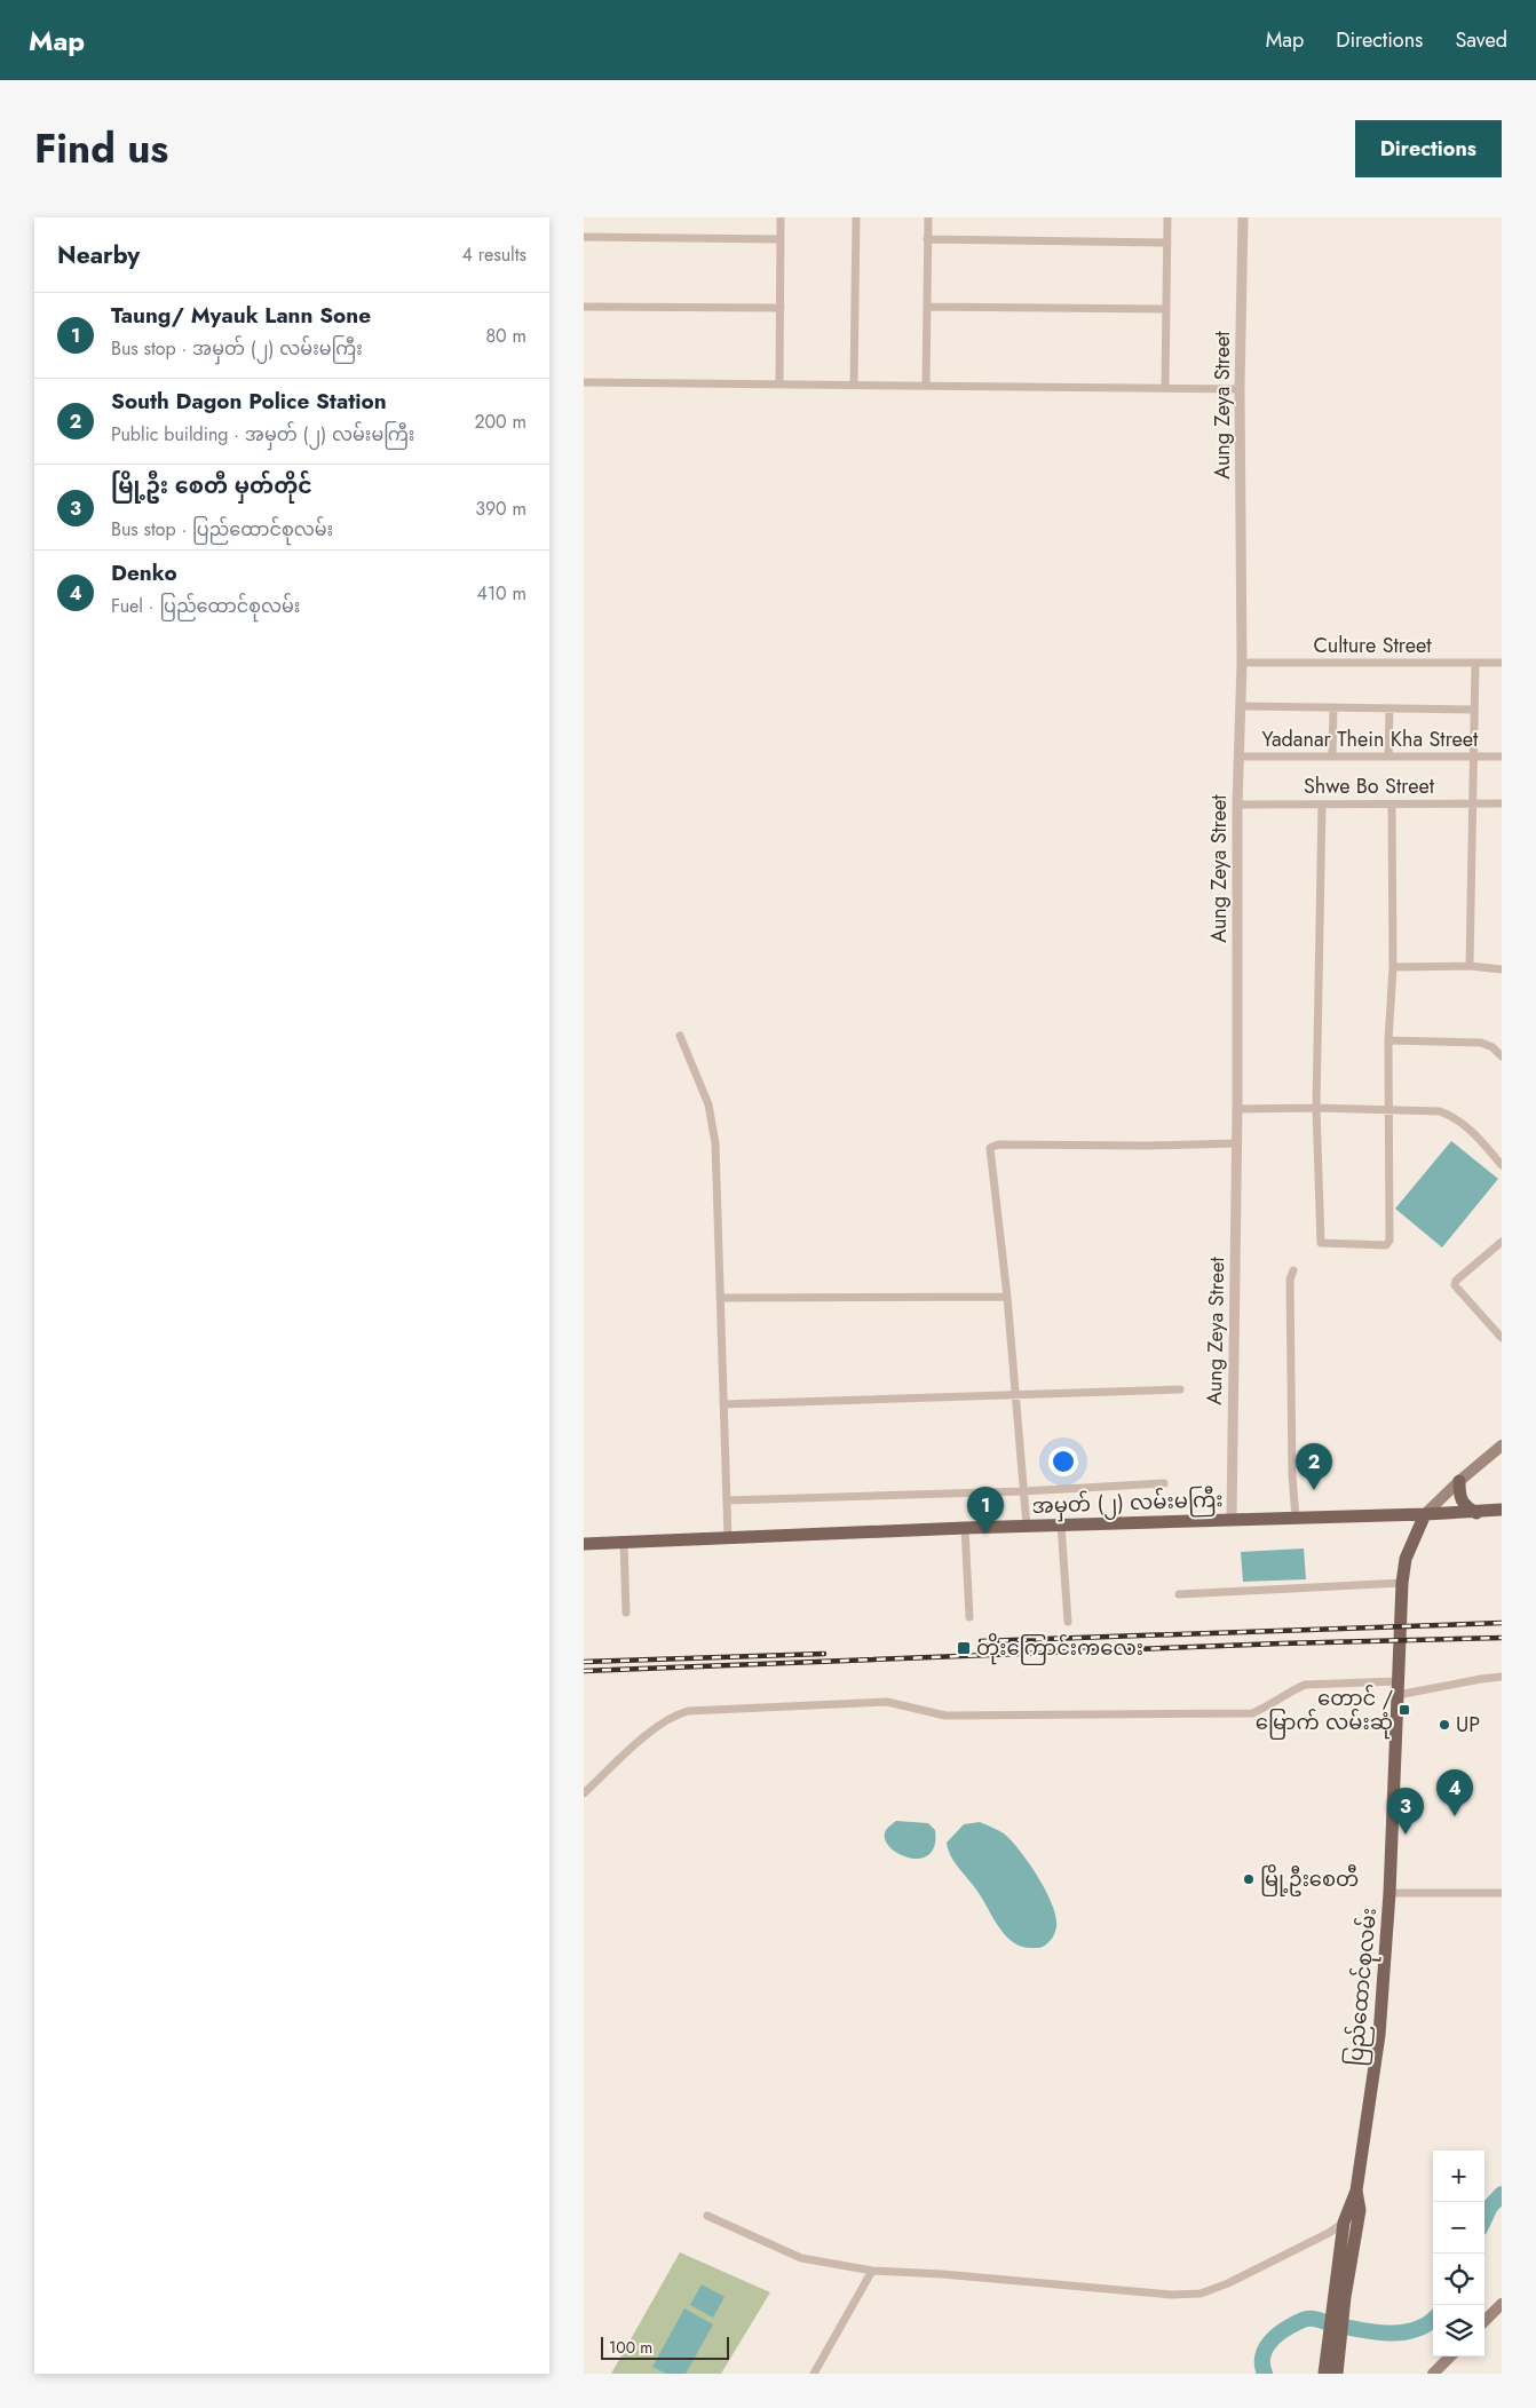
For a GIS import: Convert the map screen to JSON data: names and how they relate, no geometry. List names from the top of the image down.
{
  "streets": {
    "main road": ["အမှတ် (၂) လမ်းမကြီး", "ပြည်ထောင်စုလမ်း"],
    "street": [
      "Aung Zeya Street",
      "Culture Street",
      "Yadanar Thein Kha Street",
      "Shwe Bo Street"
    ]
  },
  "crossings": [
    ["Aung Zeya Street", "Culture Street"],
    ["Aung Zeya Street", "Yadanar Thein Kha Street"],
    ["Aung Zeya Street", "Shwe Bo Street"],
    ["Aung Zeya Street", "အမှတ် (၂) လမ်းမကြီး"],
    ["အမှတ် (၂) လမ်းမကြီး", "ပြည်ထောင်စုလမ်း"]
  ],
  "places": {
    "transit": ["တိုးကြောင်းကလေး", "တောင် / မြောက် လမ်းဆုံ"],
    "other": ["UP", "မြို့ဦးစေတီ"]
  },
  "scale_bar": "100 m",
  "page": {
    "header": "Map",
    "nav": ["Map", "Directions", "Saved"],
    "title": "Find us",
    "buttons": "Directions",
    "heading": ["Nearby", "4 results"],
    "list": [
      {
        "mark": "1",
        "name": "Taung/ Myauk Lann Sone",
        "note": "Bus stop · အမှတ် (၂) လမ်းမကြီး",
        "value": "80 m"
      },
      {
        "mark": "2",
        "name": "South Dagon Police Station",
        "note": "Public building · အမှတ် (၂) လမ်းမကြီး",
        "value": "200 m"
      },
      {
        "mark": "3",
        "name": "မြို့ဦး စေတီ မှတ်တိုင်",
        "note": "Bus stop · ပြည်ထောင်စုလမ်း",
        "value": "390 m"
      },
      {
        "mark": "4",
        "name": "Denko",
        "note": "Fuel · ပြည်ထောင်စုလမ်း",
        "value": "410 m"
      }
    ],
    "pins": [
      "2",
      "1",
      "4",
      "3"
    ],
    "map_buttons": ["+", "−"],
    "scale": "100 m"
  }
}
